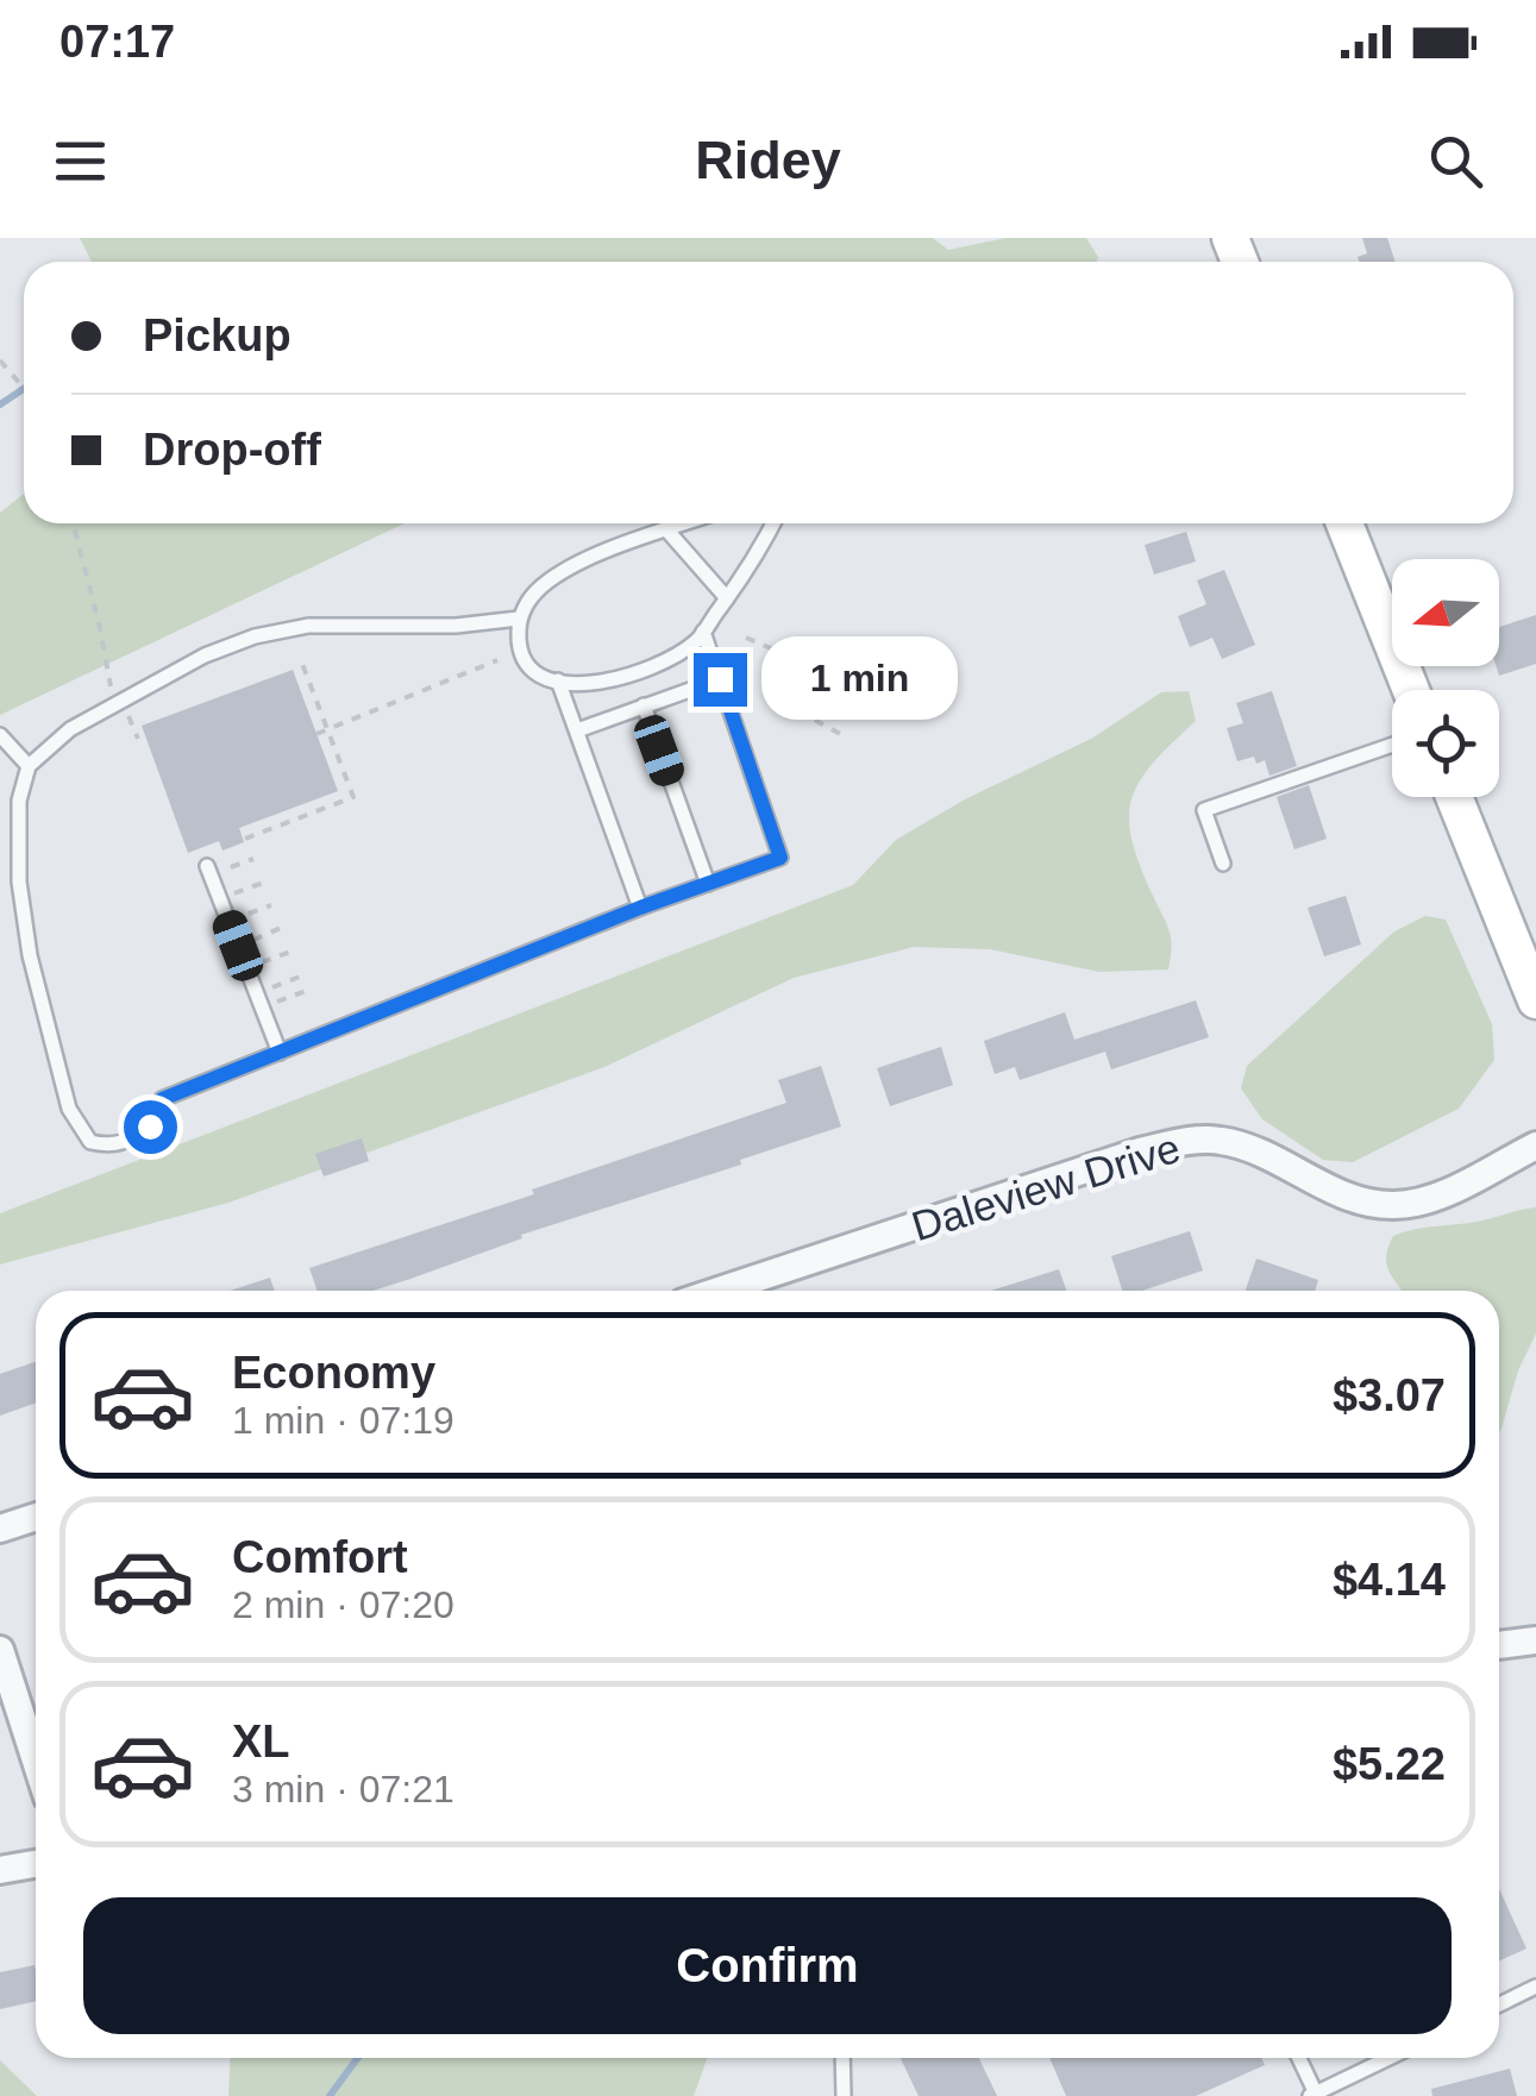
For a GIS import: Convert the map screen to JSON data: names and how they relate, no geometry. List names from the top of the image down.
{
  "streets": {
    "street": ["Daleview Drive"]
  },
  "north": "left",
  "page": {
    "status": "07:17",
    "header": "Ridey",
    "banner": ["Pickup", "Drop-off"],
    "bubble": "1 min",
    "list": [
      {
        "name": "Economy",
        "note": "1 min · 07:19",
        "value": "$3.07"
      },
      {
        "name": "Comfort",
        "note": "2 min · 07:20",
        "value": "$4.14"
      },
      {
        "name": "XL",
        "note": "3 min · 07:21",
        "value": "$5.22"
      }
    ],
    "buttons": "Confirm"
  }
}
